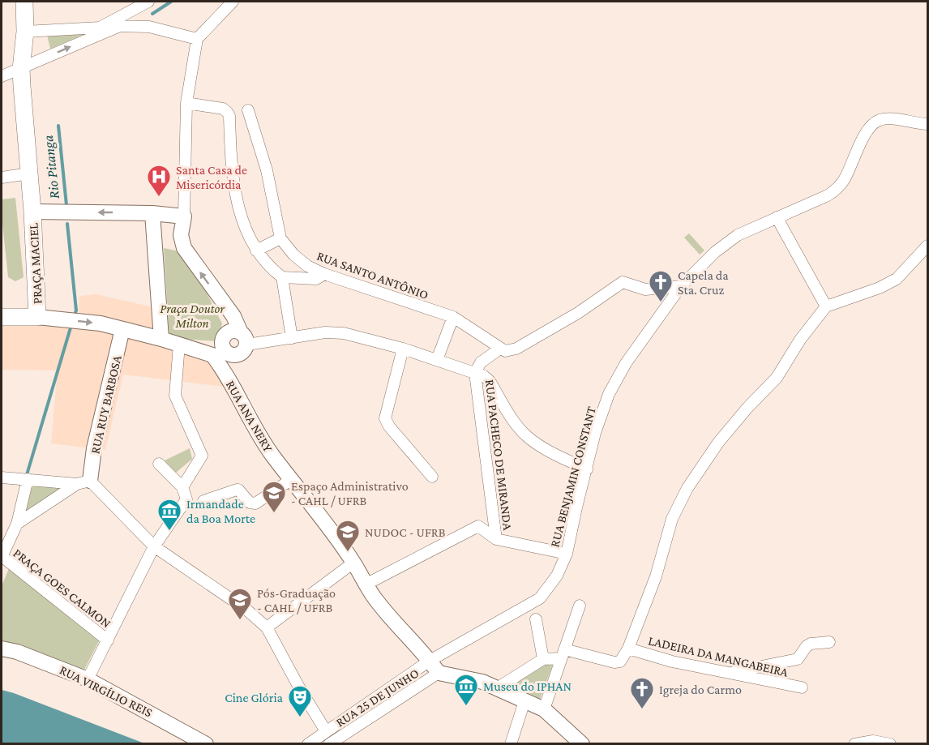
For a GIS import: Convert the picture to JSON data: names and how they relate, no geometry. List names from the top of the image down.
{
  "streets": {
    "main road": ["PRAÇA MACIEL"],
    "street": [
      "RUA SANTO ANTÔNIO",
      "RUA RUY BARBOSA",
      "RUA ANA NERY",
      "RUA PACHECO DE MIRANDA",
      "RUA BENJAMIN CONSTANT",
      "PRAÇA GOES CALMON",
      "LADEIRA DA MANGABEIRA",
      "RUA VIRGÍLIO REIS",
      "RUA 25 DE JUNHO"
    ]
  },
  "crossings": [
    ["RUA ANA NERY", "RUA 25 DE JUNHO"],
    ["RUA BENJAMIN CONSTANT", "RUA 25 DE JUNHO"]
  ],
  "water": ["Rio Pitanga"],
  "parks": ["Praça Doutor Milton"],
  "places": {
    "hospital": ["Santa Casa de Misericórdia"],
    "church": ["Capela da Sta. Cruz", "Igreja do Carmo"],
    "school or university": ["Espaço Administrativo - CAHL / UFRB", "NUDOC - UFRB", "Pós-Graduação - CAHL / UFRB"],
    "museum": ["Irmandade da Boa Morte", "Museu do IPHAN"],
    "theatre": ["Cine Glória"]
  }
}
